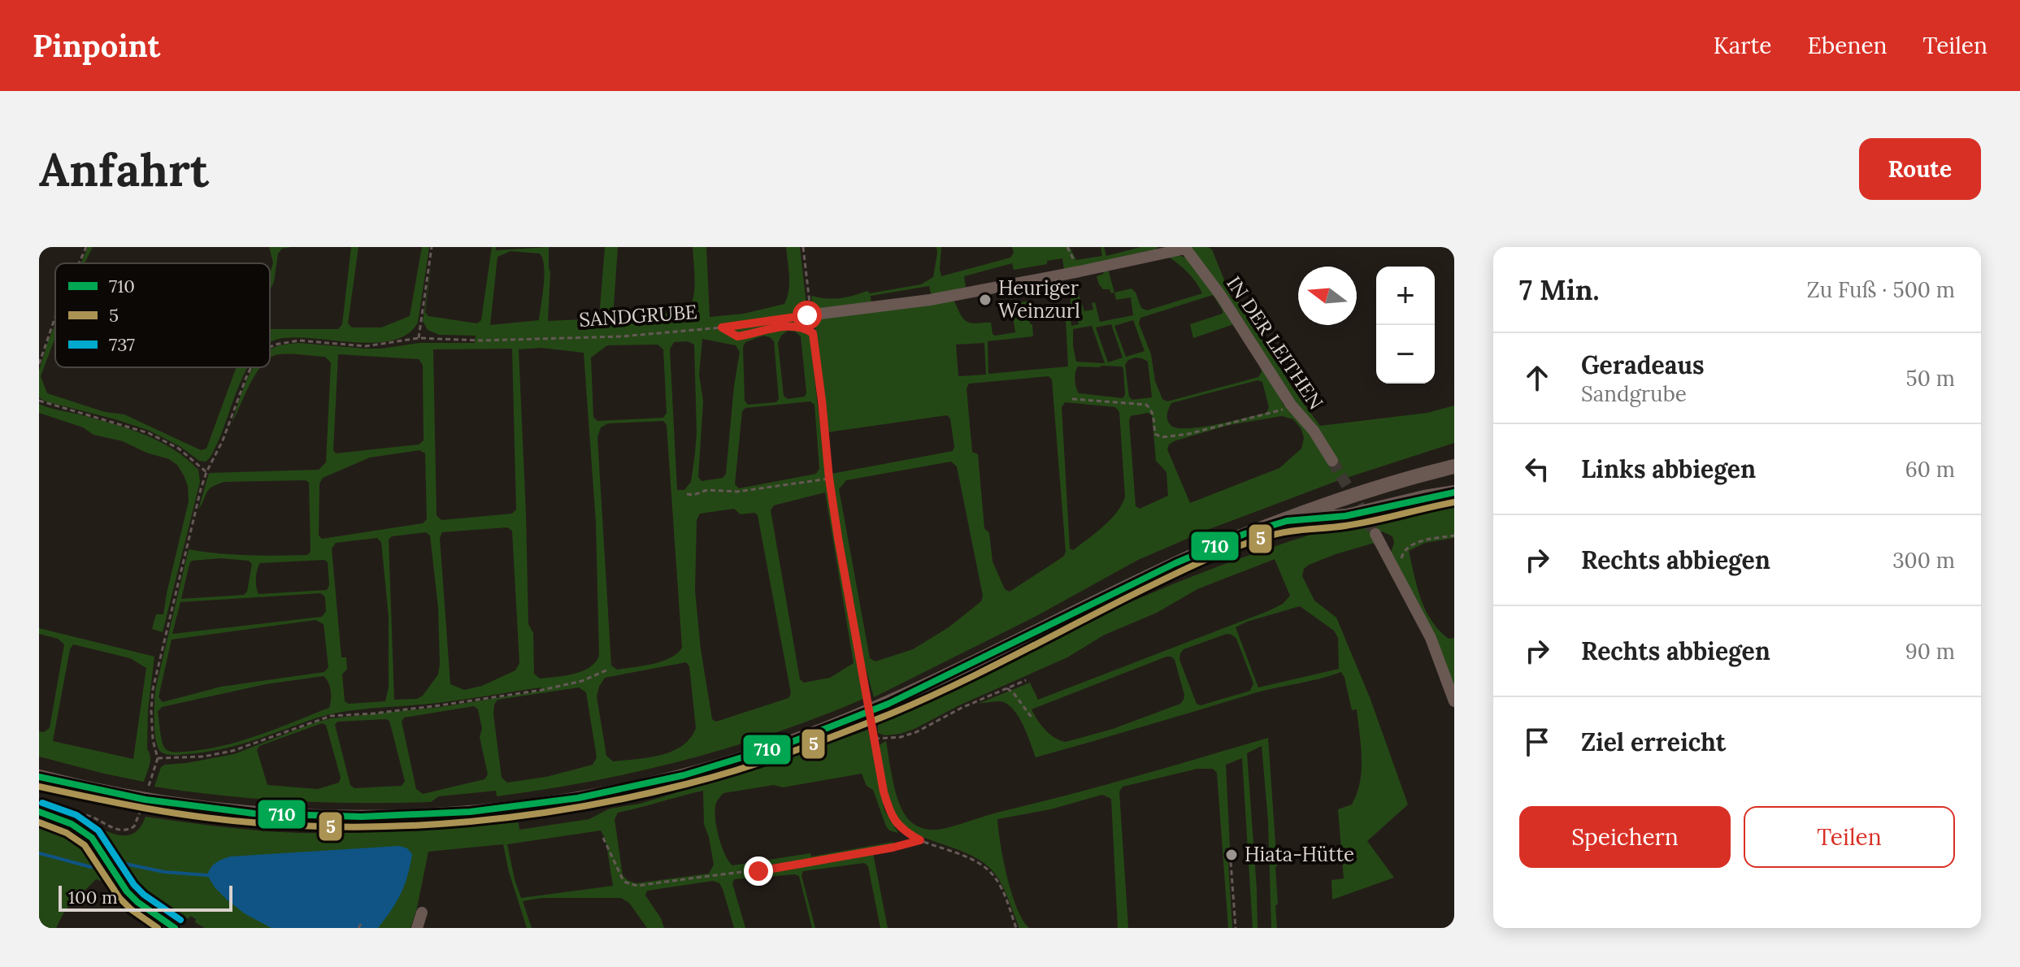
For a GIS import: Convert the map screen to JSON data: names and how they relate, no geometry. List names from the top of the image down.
{
  "streets": {
    "street": ["IN DER LEITHEN"],
    "path": ["SANDGRUBE"]
  },
  "places": ["Heuriger Weinzurl", "Hiata-Hütte"],
  "lines": ["transit line 710", "transit line 5", "transit line 737"],
  "legend": ["710", "5", "737"],
  "scale_bar": "100 m",
  "north": "left",
  "page": {
    "header": "Pinpoint",
    "nav": ["Karte", "Ebenen", "Teilen"],
    "buttons": [
      "Route",
      ["Speichern", "Teilen"]
    ],
    "title": "Anfahrt",
    "heading": ["7 Min.", "Zu Fuß · 500 m"],
    "map_buttons": ["+", "−"],
    "list": [
      ["Geradeaus", "Sandgrube", "50 m"],
      ["Links abbiegen", "60 m"],
      ["Rechts abbiegen", "300 m"],
      ["Rechts abbiegen", "90 m"],
      "Ziel erreicht"
    ],
    "scale": "100 m"
  }
}
